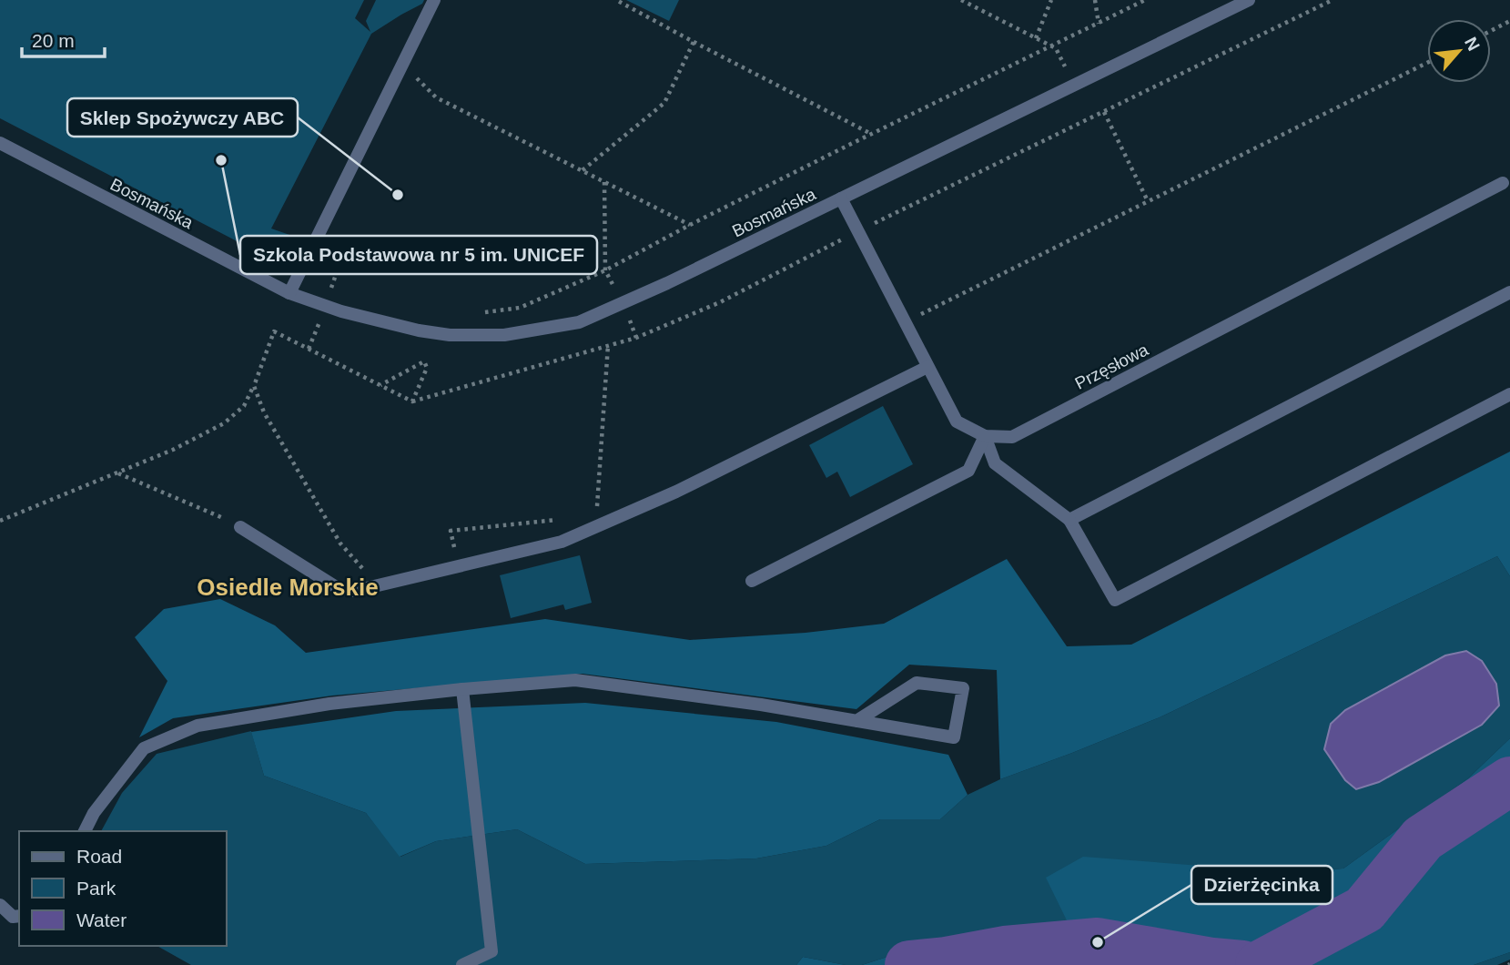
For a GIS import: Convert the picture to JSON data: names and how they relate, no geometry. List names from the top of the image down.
{
  "streets": {
    "street": ["Bosmańska", "Przęsłowa"]
  },
  "crossings": [
    ["Bosmańska", "Przęsłowa"]
  ],
  "districts": ["Osiedle Morskie"],
  "places": ["Szkola Podstawowa nr 5 im. UNICEF", "Sklep Spożywczy ABC", "Dzierżęcinka"],
  "legend": ["Road", "Park", "Water"],
  "scale_bar": "20 m",
  "north": "top right"
}
